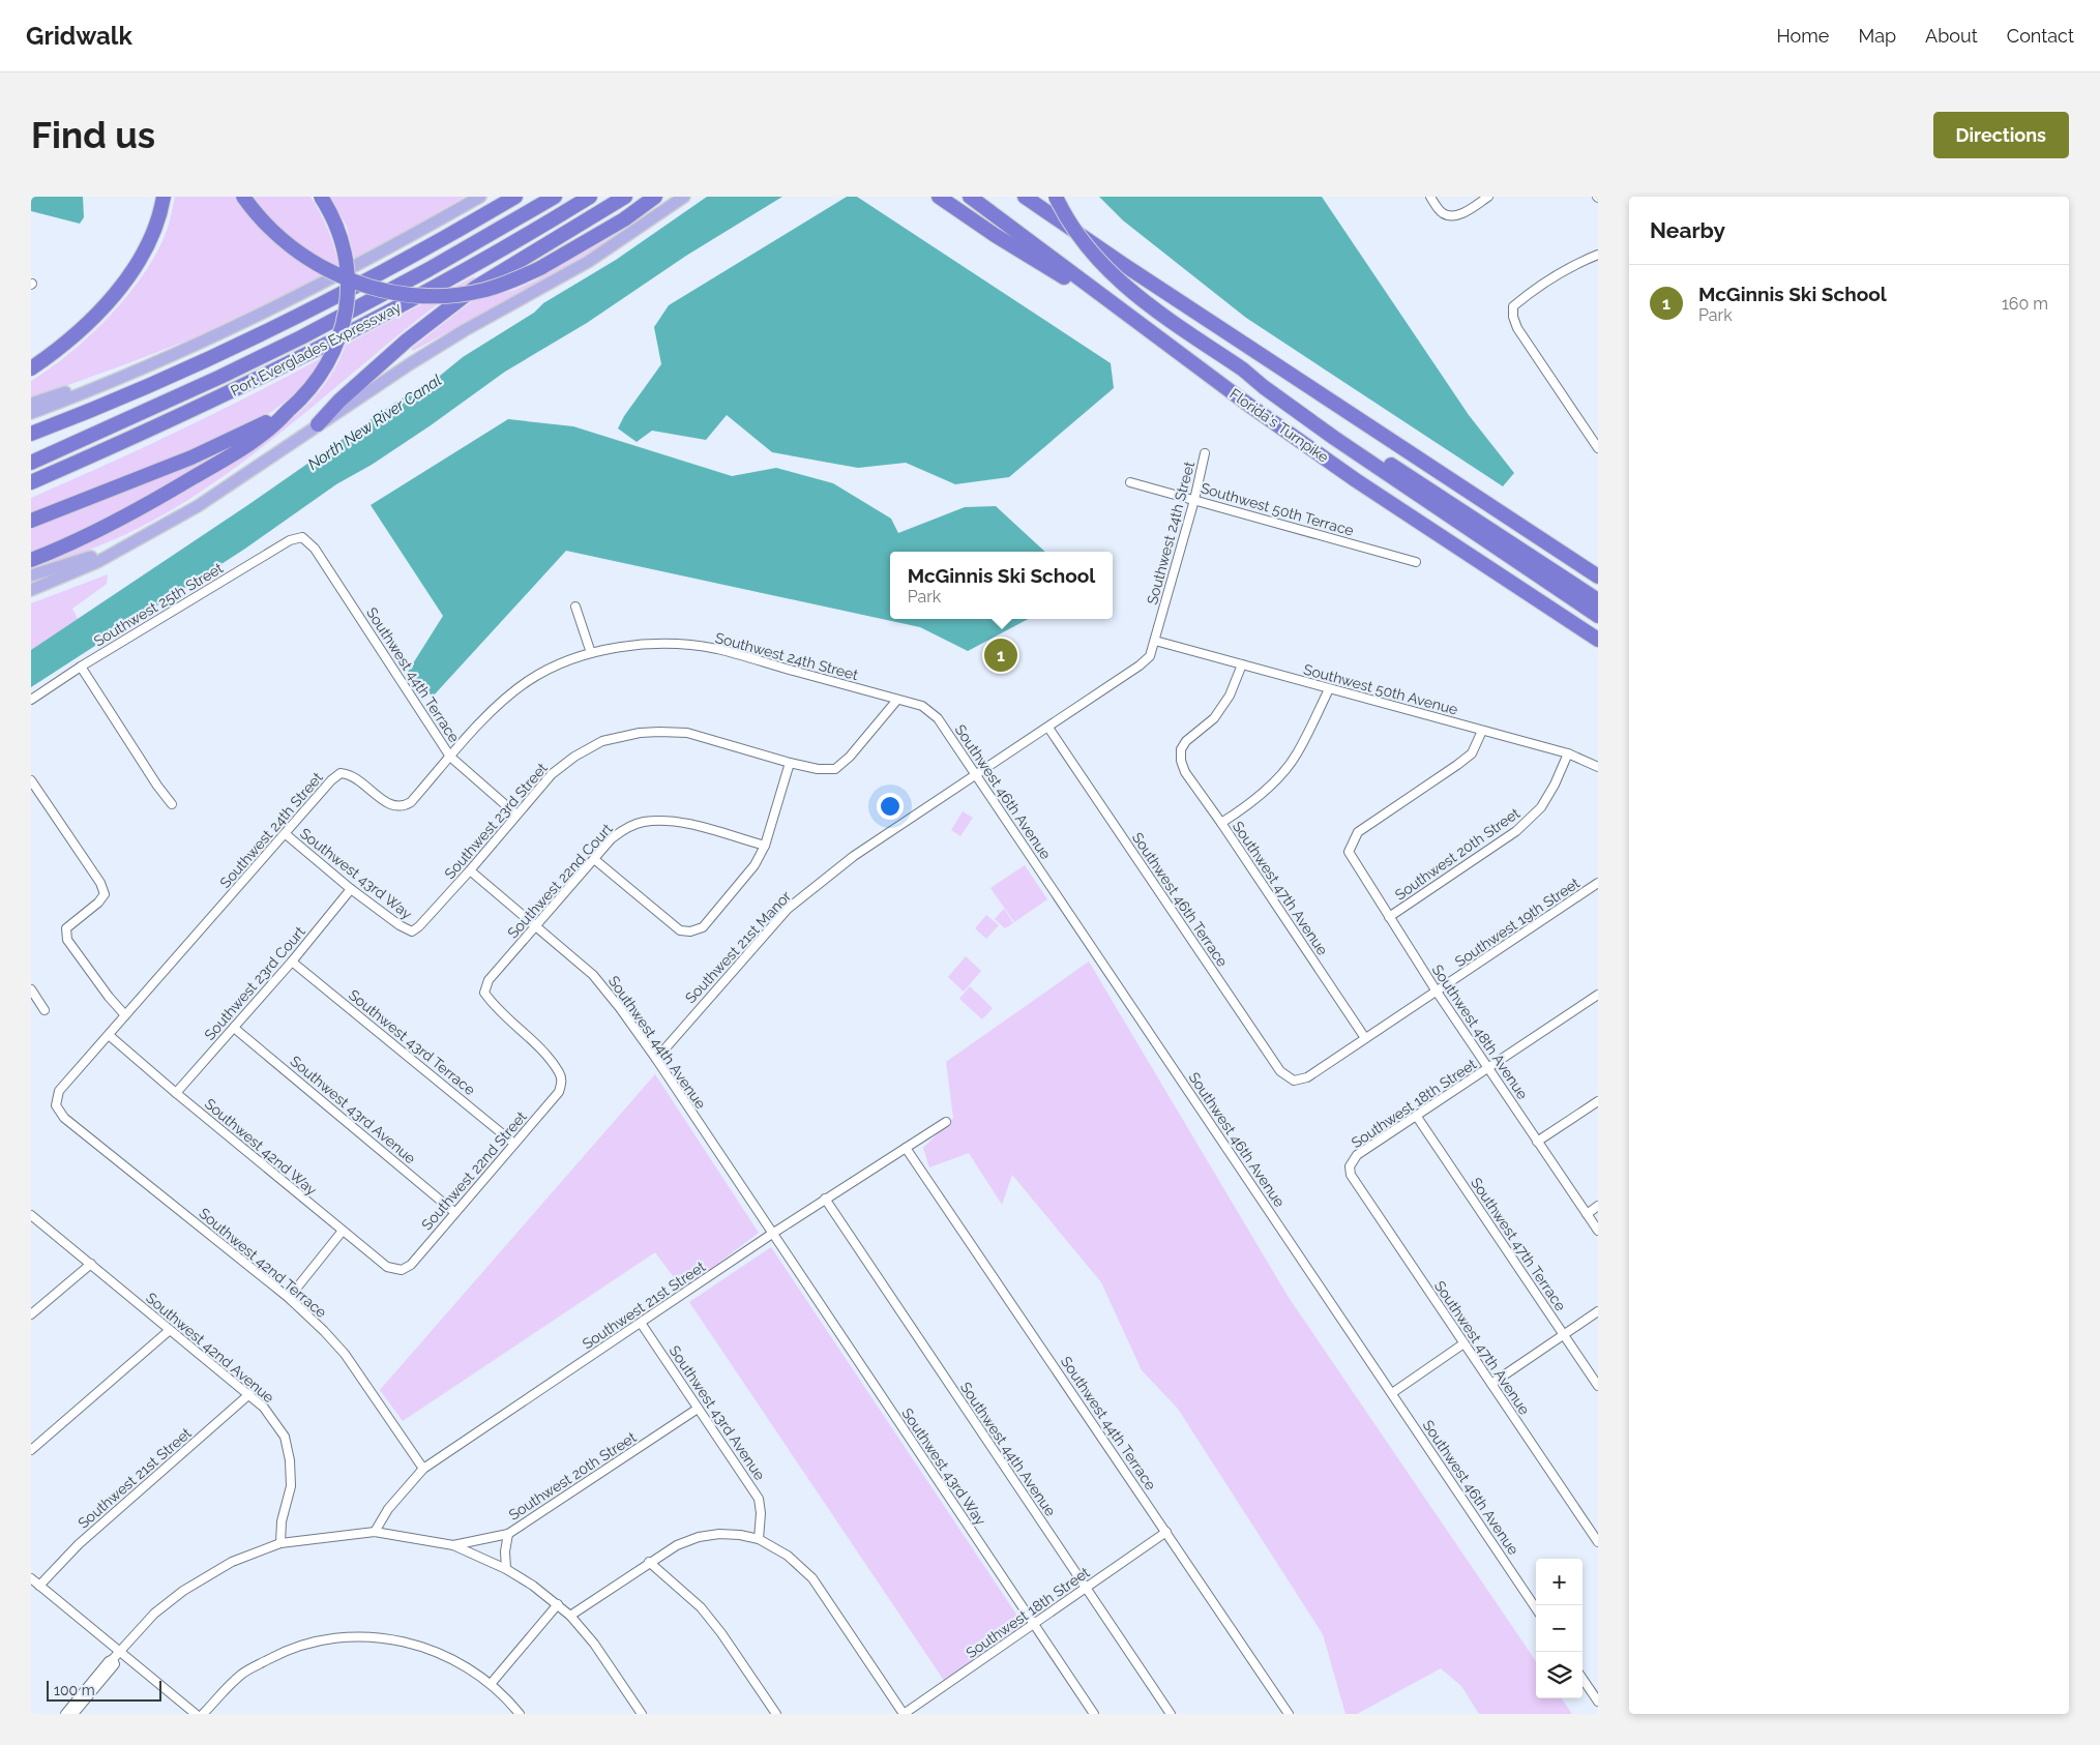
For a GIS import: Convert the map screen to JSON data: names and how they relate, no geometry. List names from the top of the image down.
{
  "streets": {
    "highway": ["Port Everglades Expressway", "Florida's Turnpike"],
    "street": [
      "Southwest 50th Terrace",
      "Southwest 24th Street",
      "Southwest 25th Street",
      "Southwest 44th Terrace",
      "Southwest 50th Avenue",
      "Southwest 46th Avenue",
      "Southwest 23rd Street",
      "Southwest 20th Street",
      "Southwest 43rd Way",
      "Southwest 22nd Court",
      "Southwest 47th Avenue",
      "Southwest 46th Terrace",
      "Southwest 19th Street",
      "Southwest 21st Manor",
      "Southwest 23rd Court",
      "Southwest 48th Avenue",
      "Southwest 43rd Terrace",
      "Southwest 44th Avenue",
      "Southwest 18th Street",
      "Southwest 43rd Avenue",
      "Southwest 42nd Way",
      "Southwest 22nd Street",
      "Southwest 47th Terrace",
      "Southwest 42nd Terrace",
      "Southwest 21st Street",
      "Southwest 42nd Avenue"
    ]
  },
  "crossings": [
    ["Southwest 50th Terrace", "Southwest 24th Street"],
    ["Southwest 24th Street", "Southwest 44th Terrace"],
    ["Southwest 24th Street", "Southwest 50th Avenue"],
    ["Southwest 24th Street", "Southwest 46th Avenue"],
    ["Southwest 24th Street", "Southwest 43rd Way"],
    ["Southwest 24th Street", "Southwest 46th Terrace"],
    ["Southwest 24th Street", "Southwest 21st Manor"],
    ["Southwest 24th Street", "Southwest 42nd Way"],
    ["Southwest 24th Street", "Southwest 42nd Terrace"],
    ["Southwest 25th Street", "Southwest 44th Terrace"],
    ["Southwest 44th Terrace", "Southwest 23rd Street"],
    ["Southwest 44th Terrace", "Southwest 18th Street"],
    ["Southwest 44th Terrace", "Southwest 21st Street"],
    ["Southwest 50th Avenue", "Southwest 20th Street"],
    ["Southwest 50th Avenue", "Southwest 47th Avenue"],
    ["Southwest 50th Avenue", "Southwest 48th Avenue"],
    ["Southwest 46th Avenue", "Southwest 21st Manor"],
    ["Southwest 23rd Street", "Southwest 43rd Way"],
    ["Southwest 23rd Street", "Southwest 44th Avenue"],
    ["Southwest 20th Street", "Southwest 48th Avenue"],
    ["Southwest 20th Street", "Southwest 43rd Avenue"],
    ["Southwest 43rd Way", "Southwest 23rd Court"],
    ["Southwest 43rd Way", "Southwest 44th Avenue"],
    ["Southwest 43rd Way", "Southwest 18th Street"],
    ["Southwest 43rd Way", "Southwest 21st Street"],
    ["Southwest 22nd Court", "Southwest 44th Avenue"],
    ["Southwest 22nd Court", "Southwest 22nd Street"],
    ["Southwest 47th Avenue", "Southwest 19th Street"],
    ["Southwest 47th Avenue", "Southwest 18th Street"],
    ["Southwest 46th Terrace", "Southwest 19th Street"],
    ["Southwest 19th Street", "Southwest 48th Avenue"],
    ["Southwest 21st Manor", "Southwest 44th Avenue"],
    ["Southwest 23rd Court", "Southwest 43rd Terrace"],
    ["Southwest 23rd Court", "Southwest 43rd Avenue"],
    ["Southwest 23rd Court", "Southwest 42nd Way"],
    ["Southwest 48th Avenue", "Southwest 18th Street"],
    ["Southwest 43rd Terrace", "Southwest 22nd Street"],
    ["Southwest 44th Avenue", "Southwest 18th Street"],
    ["Southwest 44th Avenue", "Southwest 21st Street"],
    ["Southwest 18th Street", "Southwest 47th Terrace"],
    ["Southwest 43rd Avenue", "Southwest 22nd Street"],
    ["Southwest 43rd Avenue", "Southwest 21st Street"],
    ["Southwest 42nd Way", "Southwest 22nd Street"],
    ["Southwest 42nd Terrace", "Southwest 21st Street"],
    ["Southwest 21st Street", "Southwest 42nd Avenue"]
  ],
  "water": ["North New River Canal"],
  "scale_bar": "100 m",
  "page": {
    "header": "Gridwalk",
    "nav": [
      "Home",
      "Map",
      "About",
      "Contact"
    ],
    "buttons": "Directions",
    "title": "Find us",
    "heading": "Nearby",
    "list": [
      {
        "mark": "1",
        "name": "McGinnis Ski School",
        "note": "Park",
        "value": "160 m"
      }
    ],
    "popup": ["McGinnis Ski School", "Park"],
    "pins": "1",
    "map_buttons": ["+", "−"],
    "scale": "100 m"
  }
}
